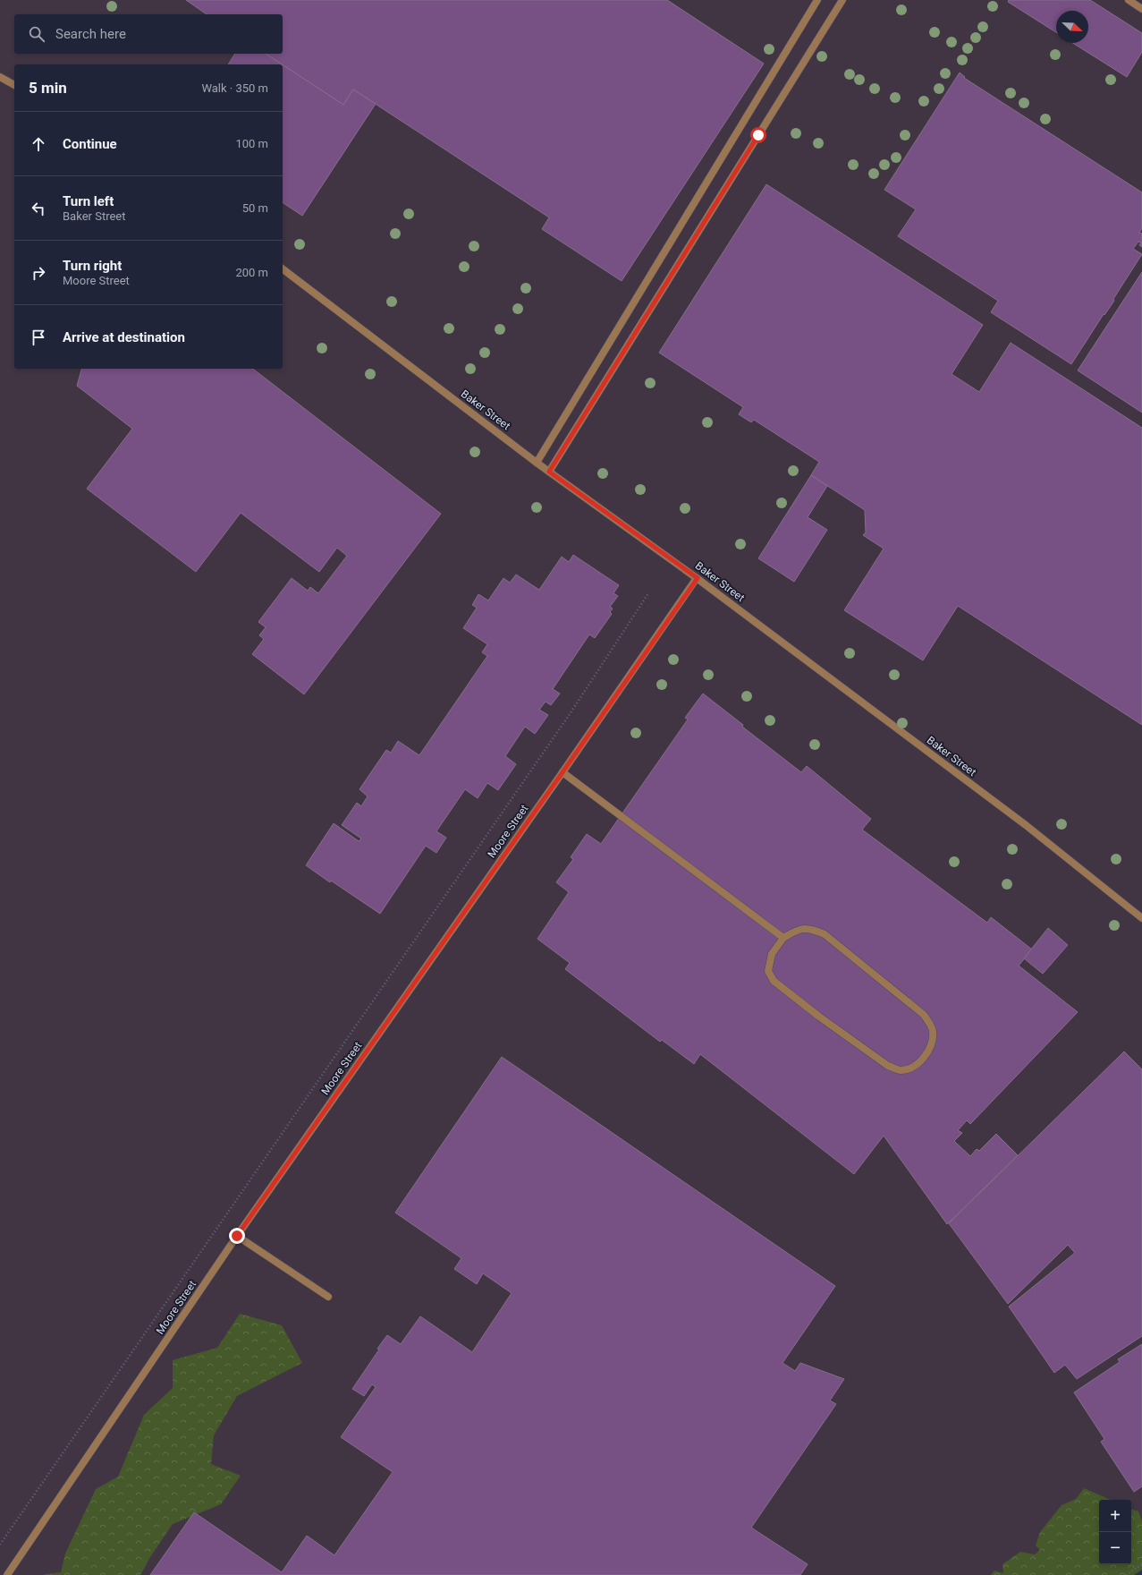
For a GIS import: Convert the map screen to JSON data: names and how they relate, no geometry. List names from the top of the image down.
{
  "streets": {
    "street": ["Baker Street", "Moore Street"]
  },
  "crossings": [
    ["Baker Street", "Moore Street"]
  ],
  "north": "bottom right",
  "page": {
    "search": "Search here",
    "heading": ["5 min", "Walk · 350 m"],
    "list": [
      ["Continue", "100 m"],
      ["Turn left", "Baker Street", "50 m"],
      ["Turn right", "Moore Street", "200 m"],
      "Arrive at destination"
    ],
    "map_buttons": ["+", "−"]
  }
}
